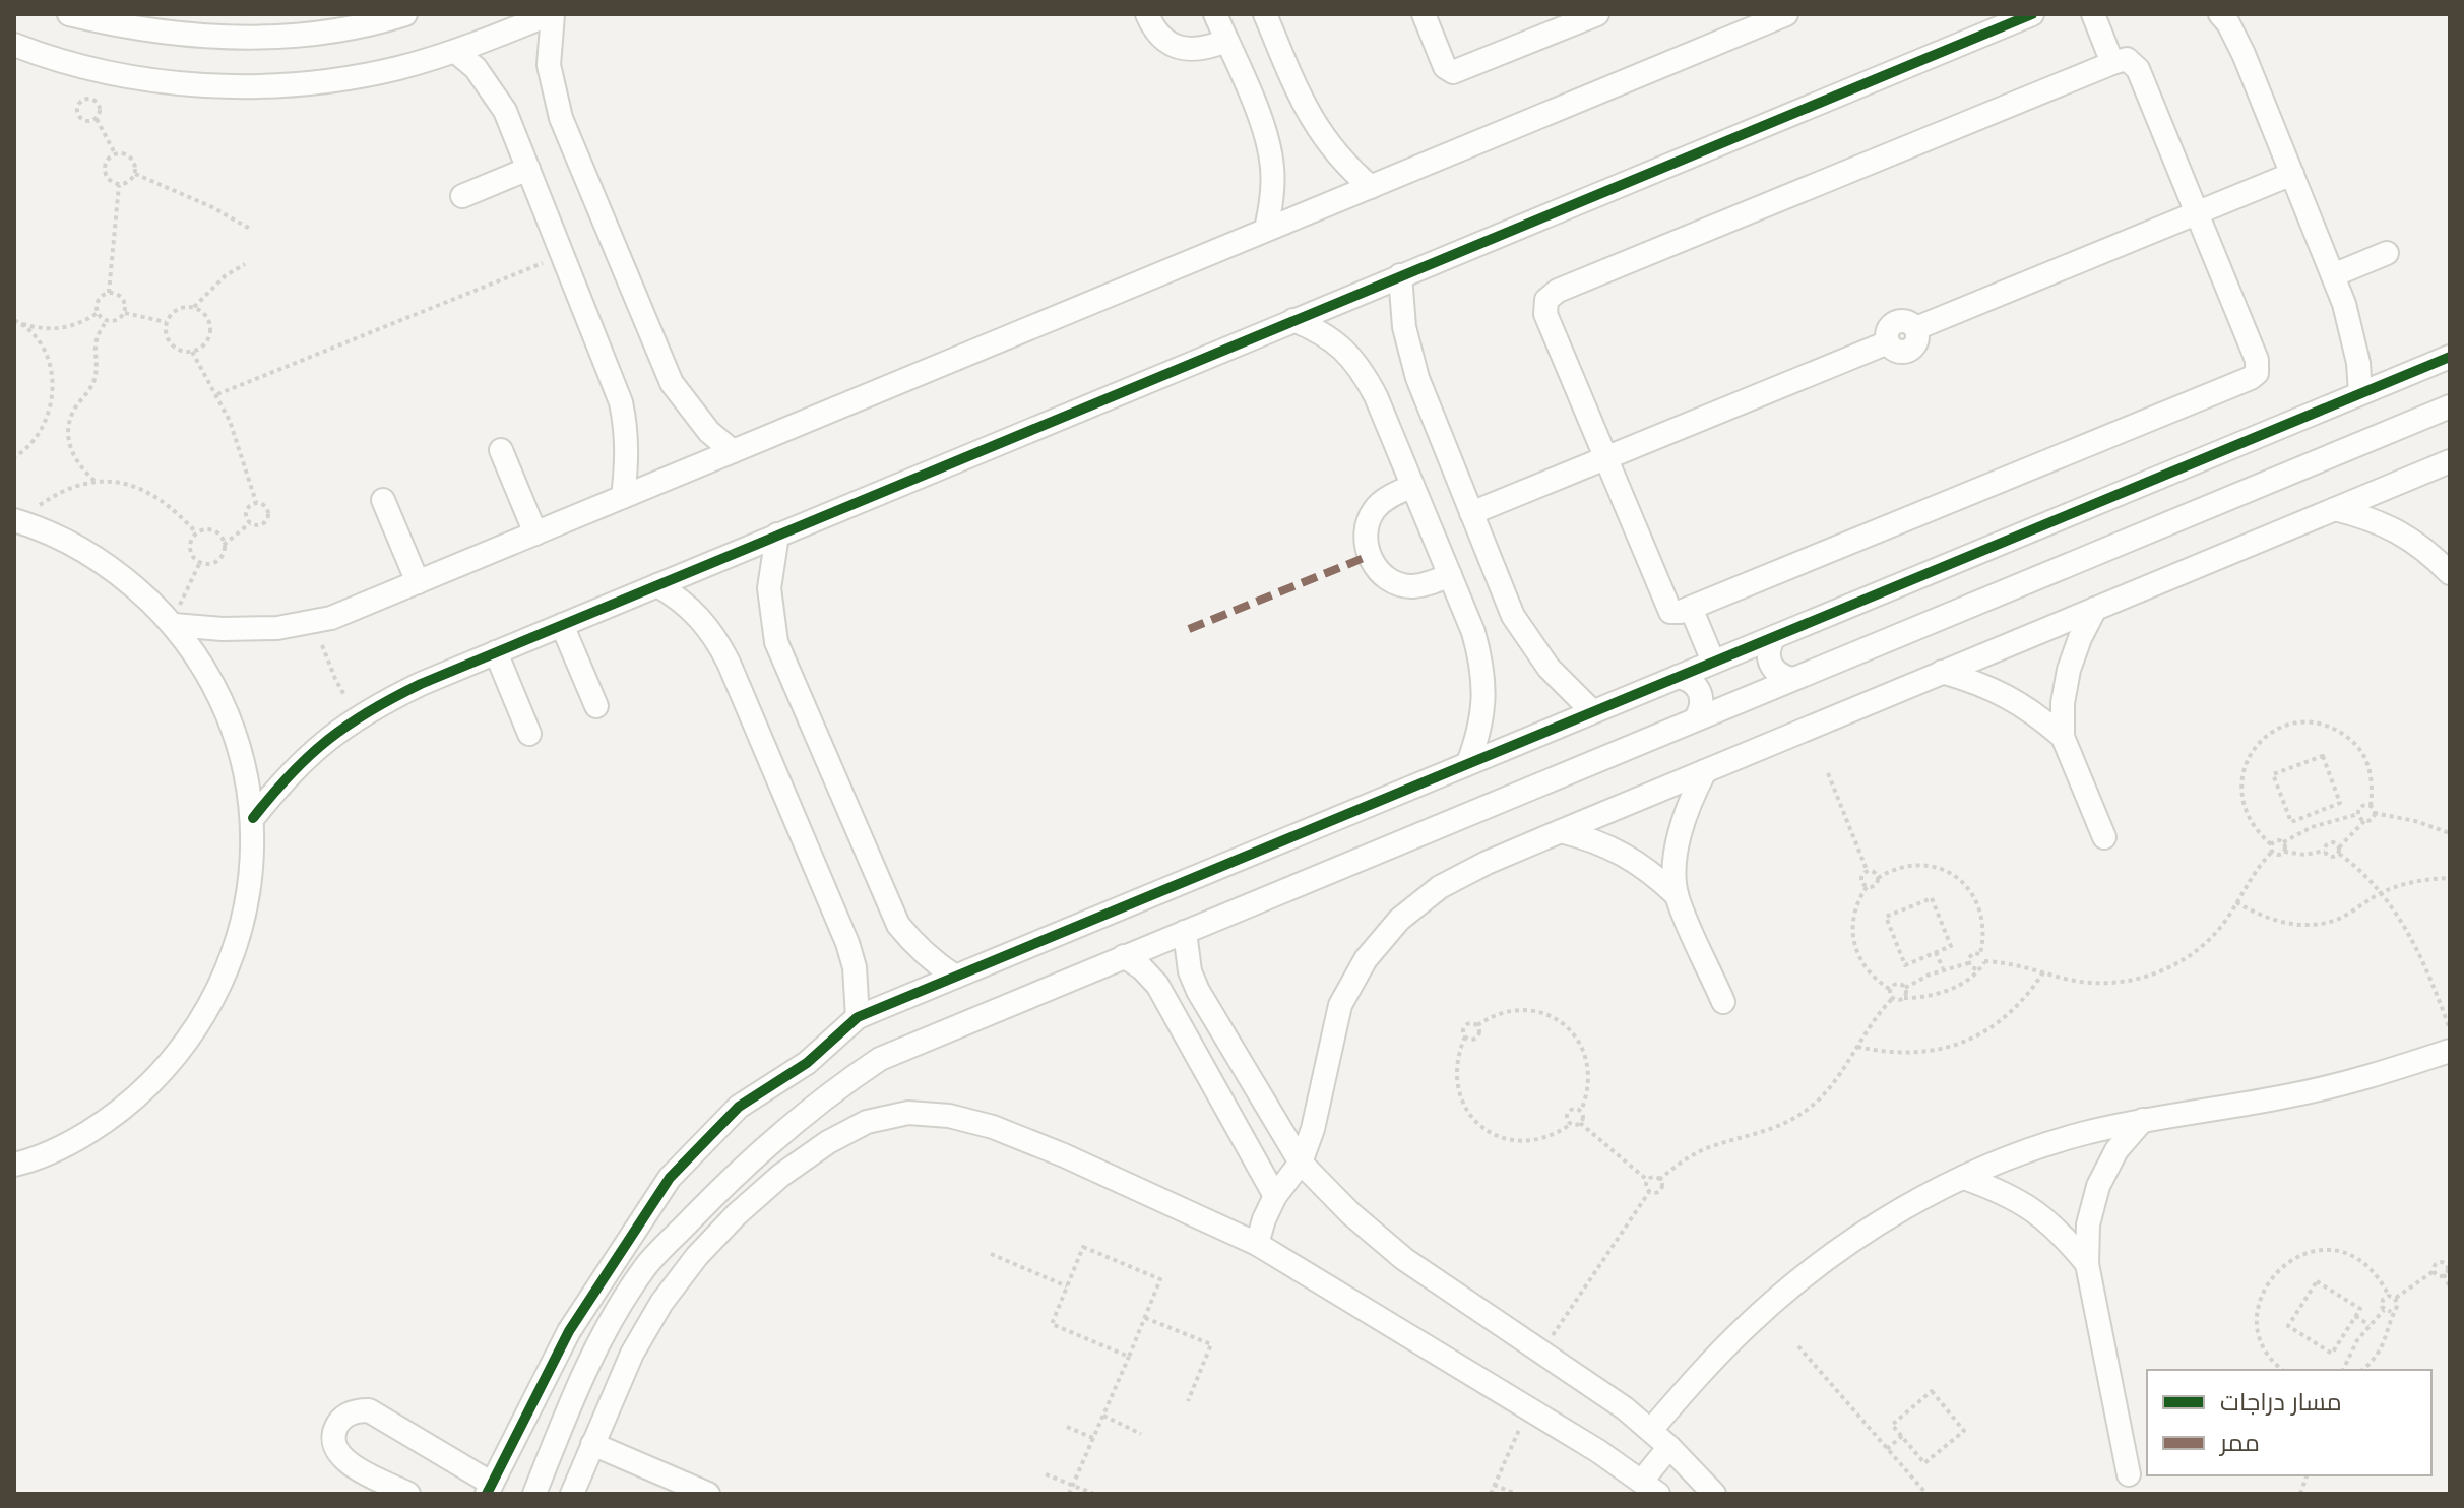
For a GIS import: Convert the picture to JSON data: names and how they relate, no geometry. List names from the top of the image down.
{
  "legend": ["مسار دراجات", "ممر"]
}
